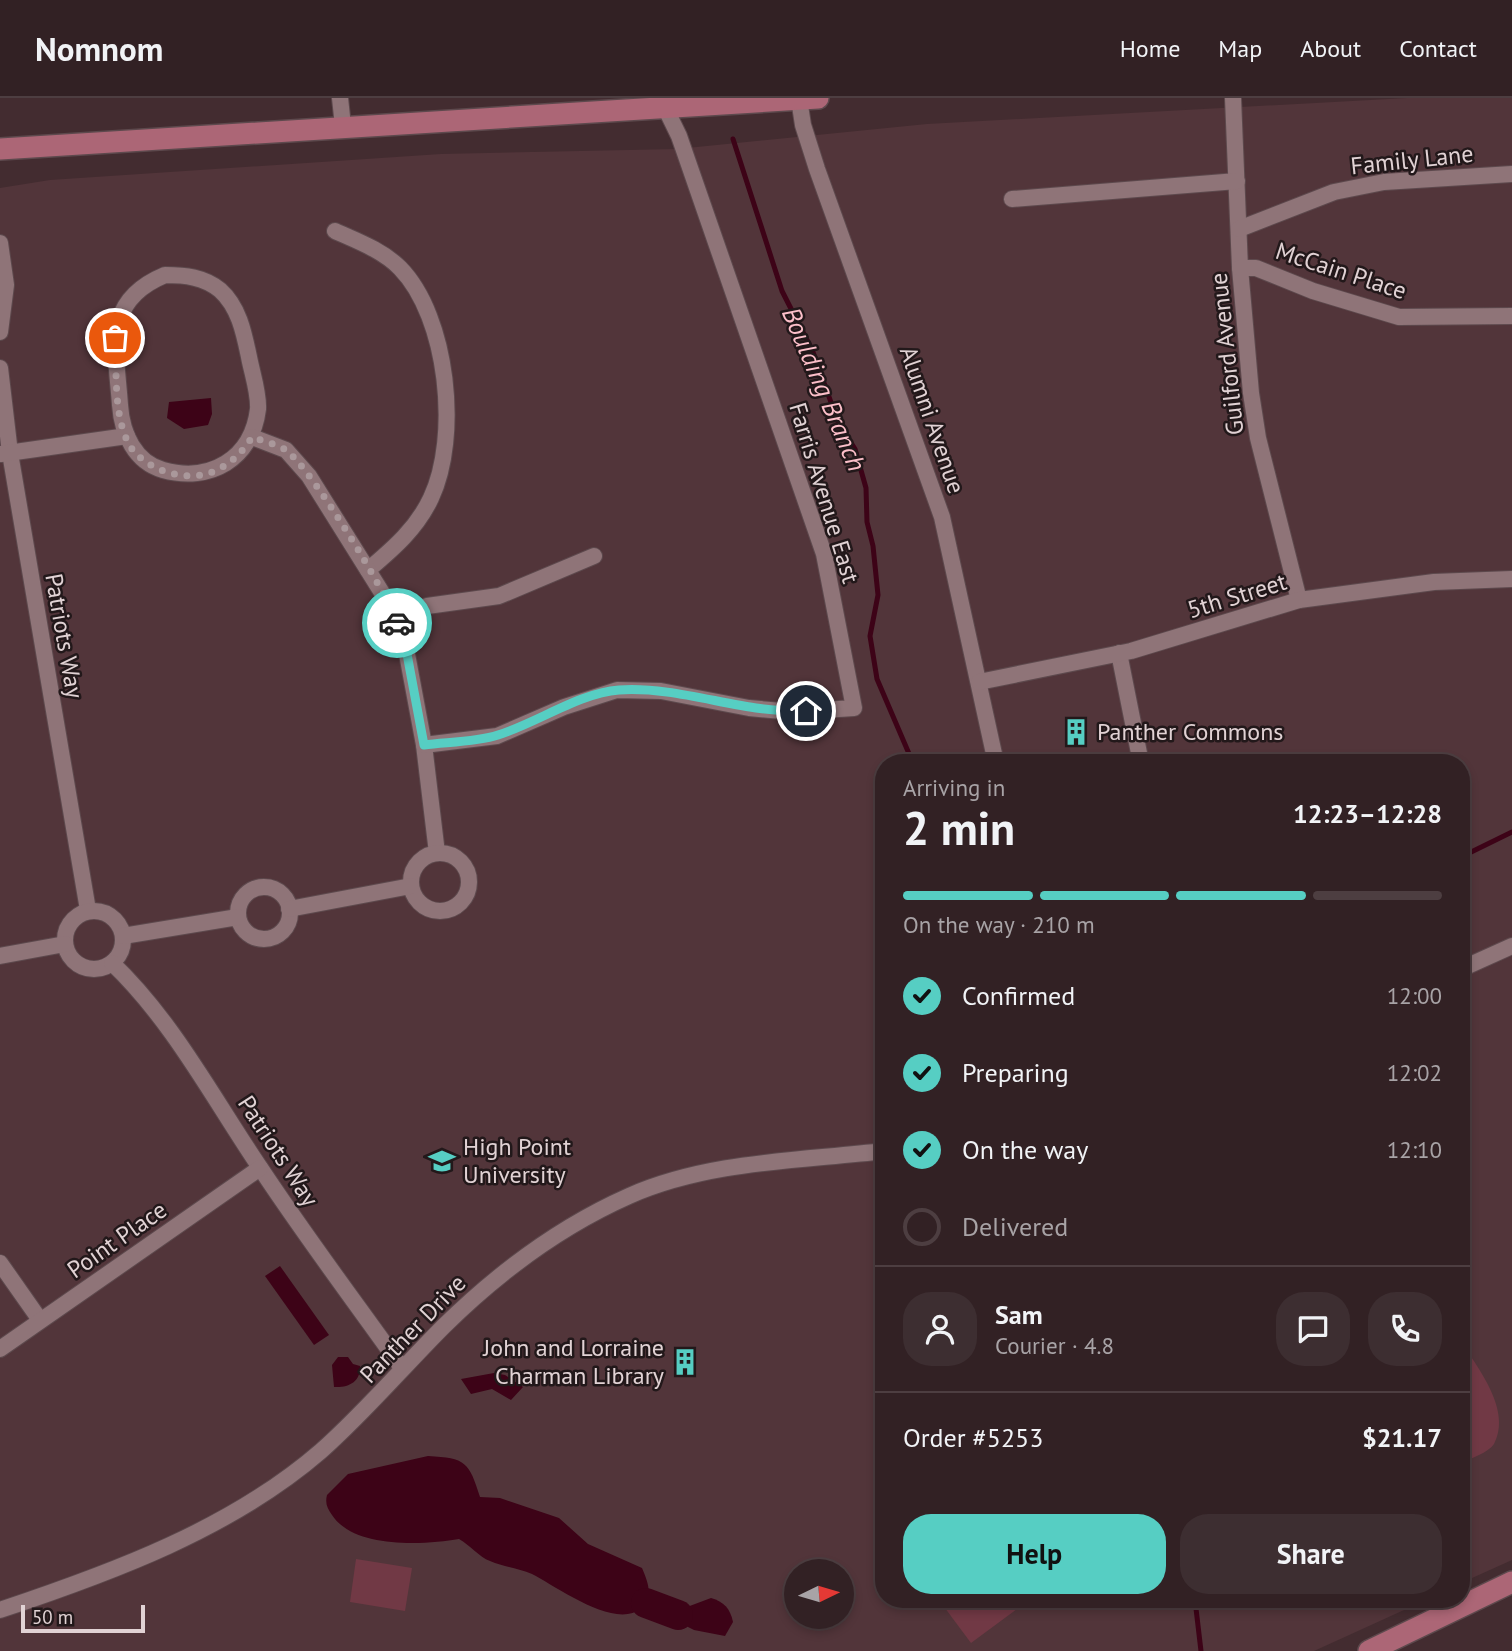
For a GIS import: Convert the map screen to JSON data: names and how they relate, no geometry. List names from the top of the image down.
{
  "streets": {
    "street": [
      "Family Lane",
      "McCain Place",
      "Guilford Avenue",
      "Alumni Avenue",
      "Farris Avenue East",
      "5th Street",
      "Patriots Way",
      "Point Place",
      "Panther Drive"
    ]
  },
  "crossings": [
    ["Family Lane", "Guilford Avenue"],
    ["McCain Place", "Guilford Avenue"],
    ["Guilford Avenue", "5th Street"],
    ["Alumni Avenue", "5th Street"],
    ["Patriots Way", "Point Place"],
    ["Patriots Way", "Panther Drive"]
  ],
  "water": ["Boulding Branch"],
  "places": {
    "building": ["Panther Commons", "John and Lorraine Charman Library"],
    "school or university": ["High Point University"]
  },
  "scale_bar": "50 m",
  "north": "right",
  "page": {
    "header": "Nomnom",
    "nav": [
      "Home",
      "Map",
      "About",
      "Contact"
    ],
    "heading": ["2 min", "Arriving in", "12:23–12:28"],
    "panel": [
      "Sam",
      "Courier · 4.8",
      "Order #5253",
      "$21.17"
    ],
    "bar": "On the way · 210 m",
    "list": [
      ["Confirmed", "12:00"],
      ["Preparing", "12:02"],
      ["On the way", "12:10"],
      "Delivered"
    ],
    "buttons": ["Help", "Share"],
    "scale": "50 m"
  }
}
